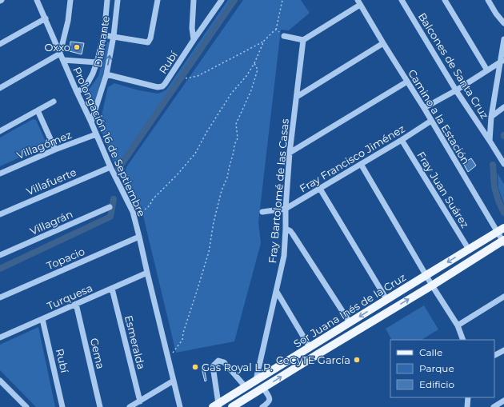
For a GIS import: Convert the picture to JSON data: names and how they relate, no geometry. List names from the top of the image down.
{
  "streets": {
    "main road": ["Sor Juana Inés de la Cruz"],
    "street": [
      "Diamante",
      "Rubí",
      "Balcones de Santa Cruz",
      "Camino a la Estación",
      "Prolongación 16 de Septiembre",
      "Villagómez",
      "Fray Francisco Jiménez",
      "Villafuerte",
      "Fray Juan Suárez",
      "Fray Bartolomé de las Casas",
      "Villagrán",
      "Topacio",
      "Turquesa",
      "Esmeralda",
      "Gema"
    ]
  },
  "crossings": [
    ["Diamante", "Rubí"],
    ["Diamante", "Prolongación 16 de Septiembre"],
    ["Rubí", "Turquesa"],
    ["Camino a la Estación", "Fray Francisco Jiménez"],
    ["Camino a la Estación", "Sor Juana Inés de la Cruz"],
    ["Prolongación 16 de Septiembre", "Villagómez"],
    ["Prolongación 16 de Septiembre", "Villafuerte"],
    ["Prolongación 16 de Septiembre", "Topacio"],
    ["Prolongación 16 de Septiembre", "Turquesa"],
    ["Fray Francisco Jiménez", "Fray Juan Suárez"],
    ["Fray Francisco Jiménez", "Fray Bartolomé de las Casas"],
    ["Fray Juan Suárez", "Sor Juana Inés de la Cruz"],
    ["Fray Bartolomé de las Casas", "Sor Juana Inés de la Cruz"],
    ["Turquesa", "Esmeralda"],
    ["Turquesa", "Gema"]
  ],
  "places": ["Oxxo", "CeCyTE García", "Gas Royal L.P."],
  "legend": ["Calle", "Parque", "Edificio"]
}
